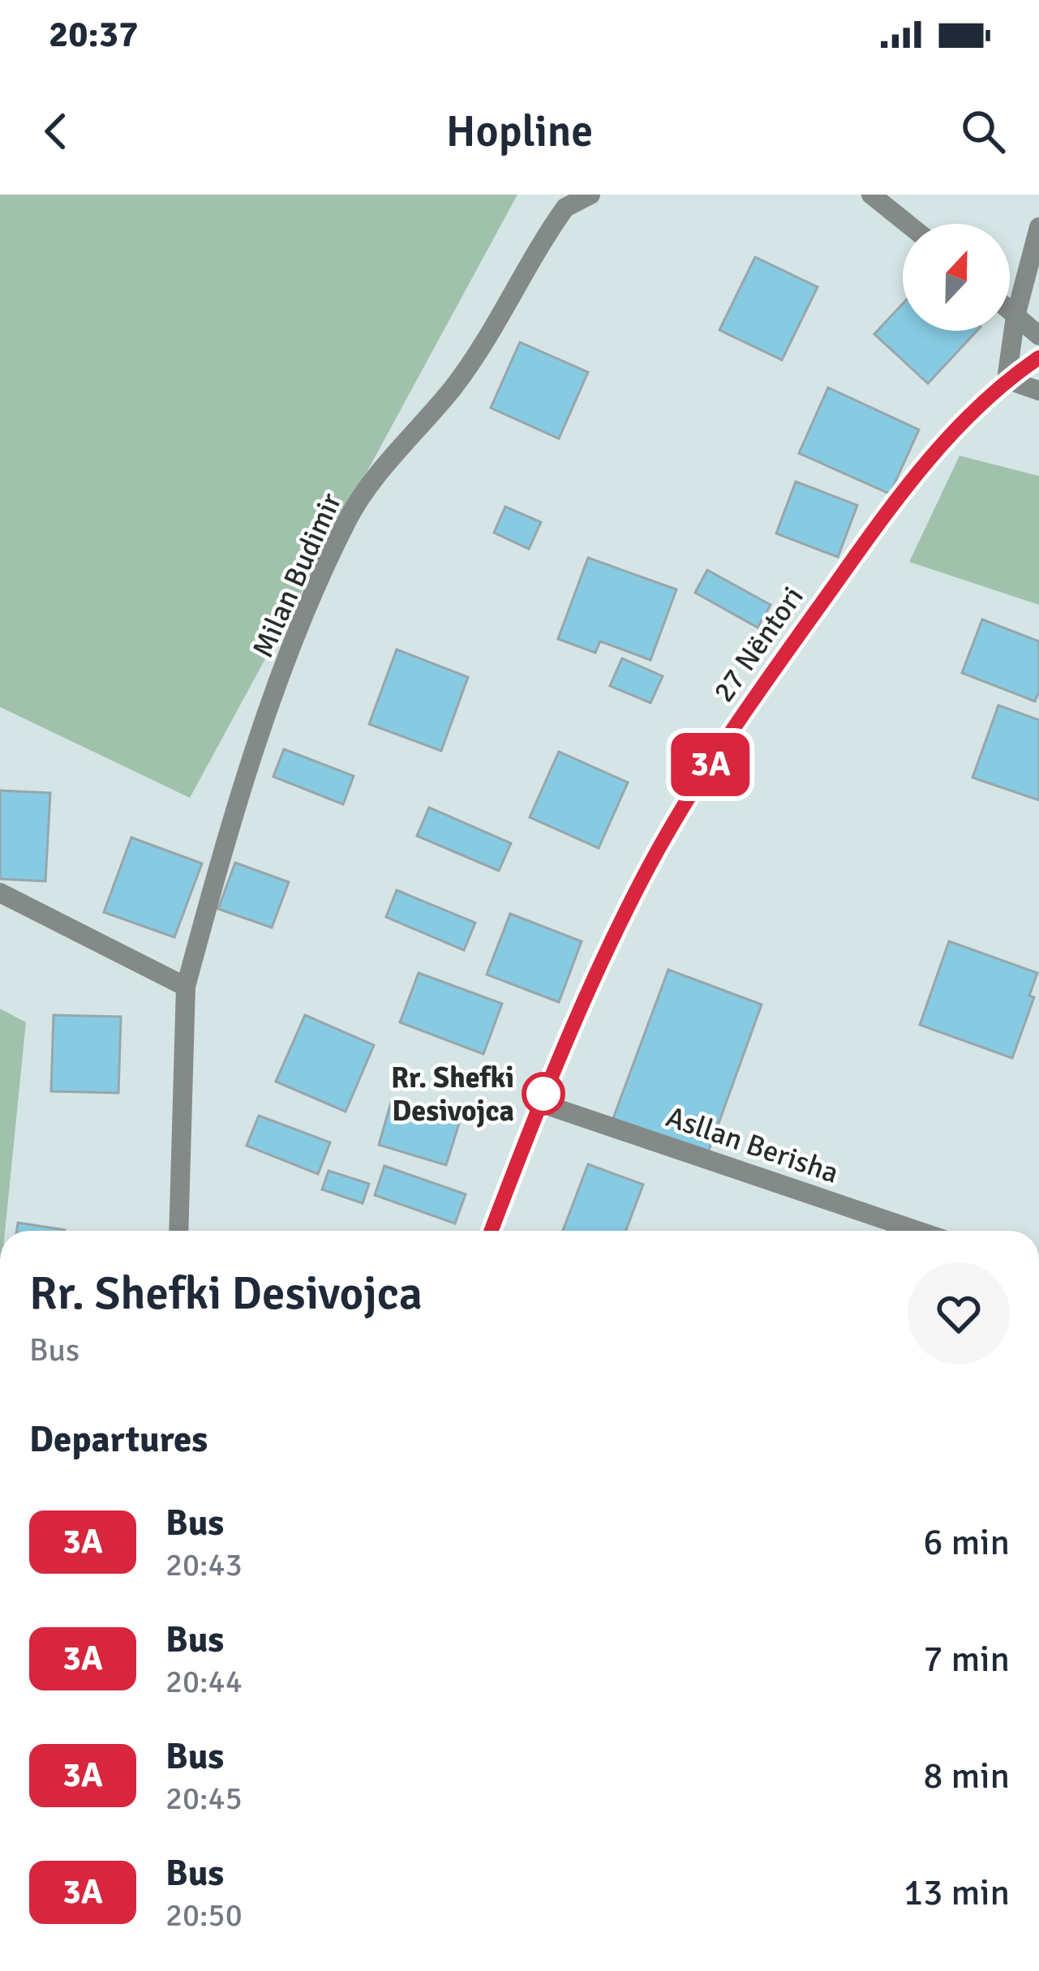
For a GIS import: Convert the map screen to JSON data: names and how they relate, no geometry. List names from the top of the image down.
{
  "streets": {
    "street": ["Milan Budimir", "27 Nëntori", "Asllan Berisha"]
  },
  "crossings": [
    ["27 Nëntori", "Asllan Berisha"]
  ],
  "places": ["Rr. Shefki Desivojca"],
  "lines": ["bus line 3A"],
  "north": "top",
  "page": {
    "status": "20:37",
    "header": "Hopline",
    "on_map": "3A",
    "heading": [
      ["Rr. Shefki Desivojca", "Bus"],
      "Departures"
    ],
    "list": [
      {
        "mark": "3A",
        "name": "Bus",
        "note": "20:43",
        "value": "6 min"
      },
      {
        "mark": "3A",
        "name": "Bus",
        "note": "20:44",
        "value": "7 min"
      },
      {
        "mark": "3A",
        "name": "Bus",
        "note": "20:45",
        "value": "8 min"
      },
      {
        "mark": "3A",
        "name": "Bus",
        "note": "20:50",
        "value": "13 min"
      }
    ]
  }
}
